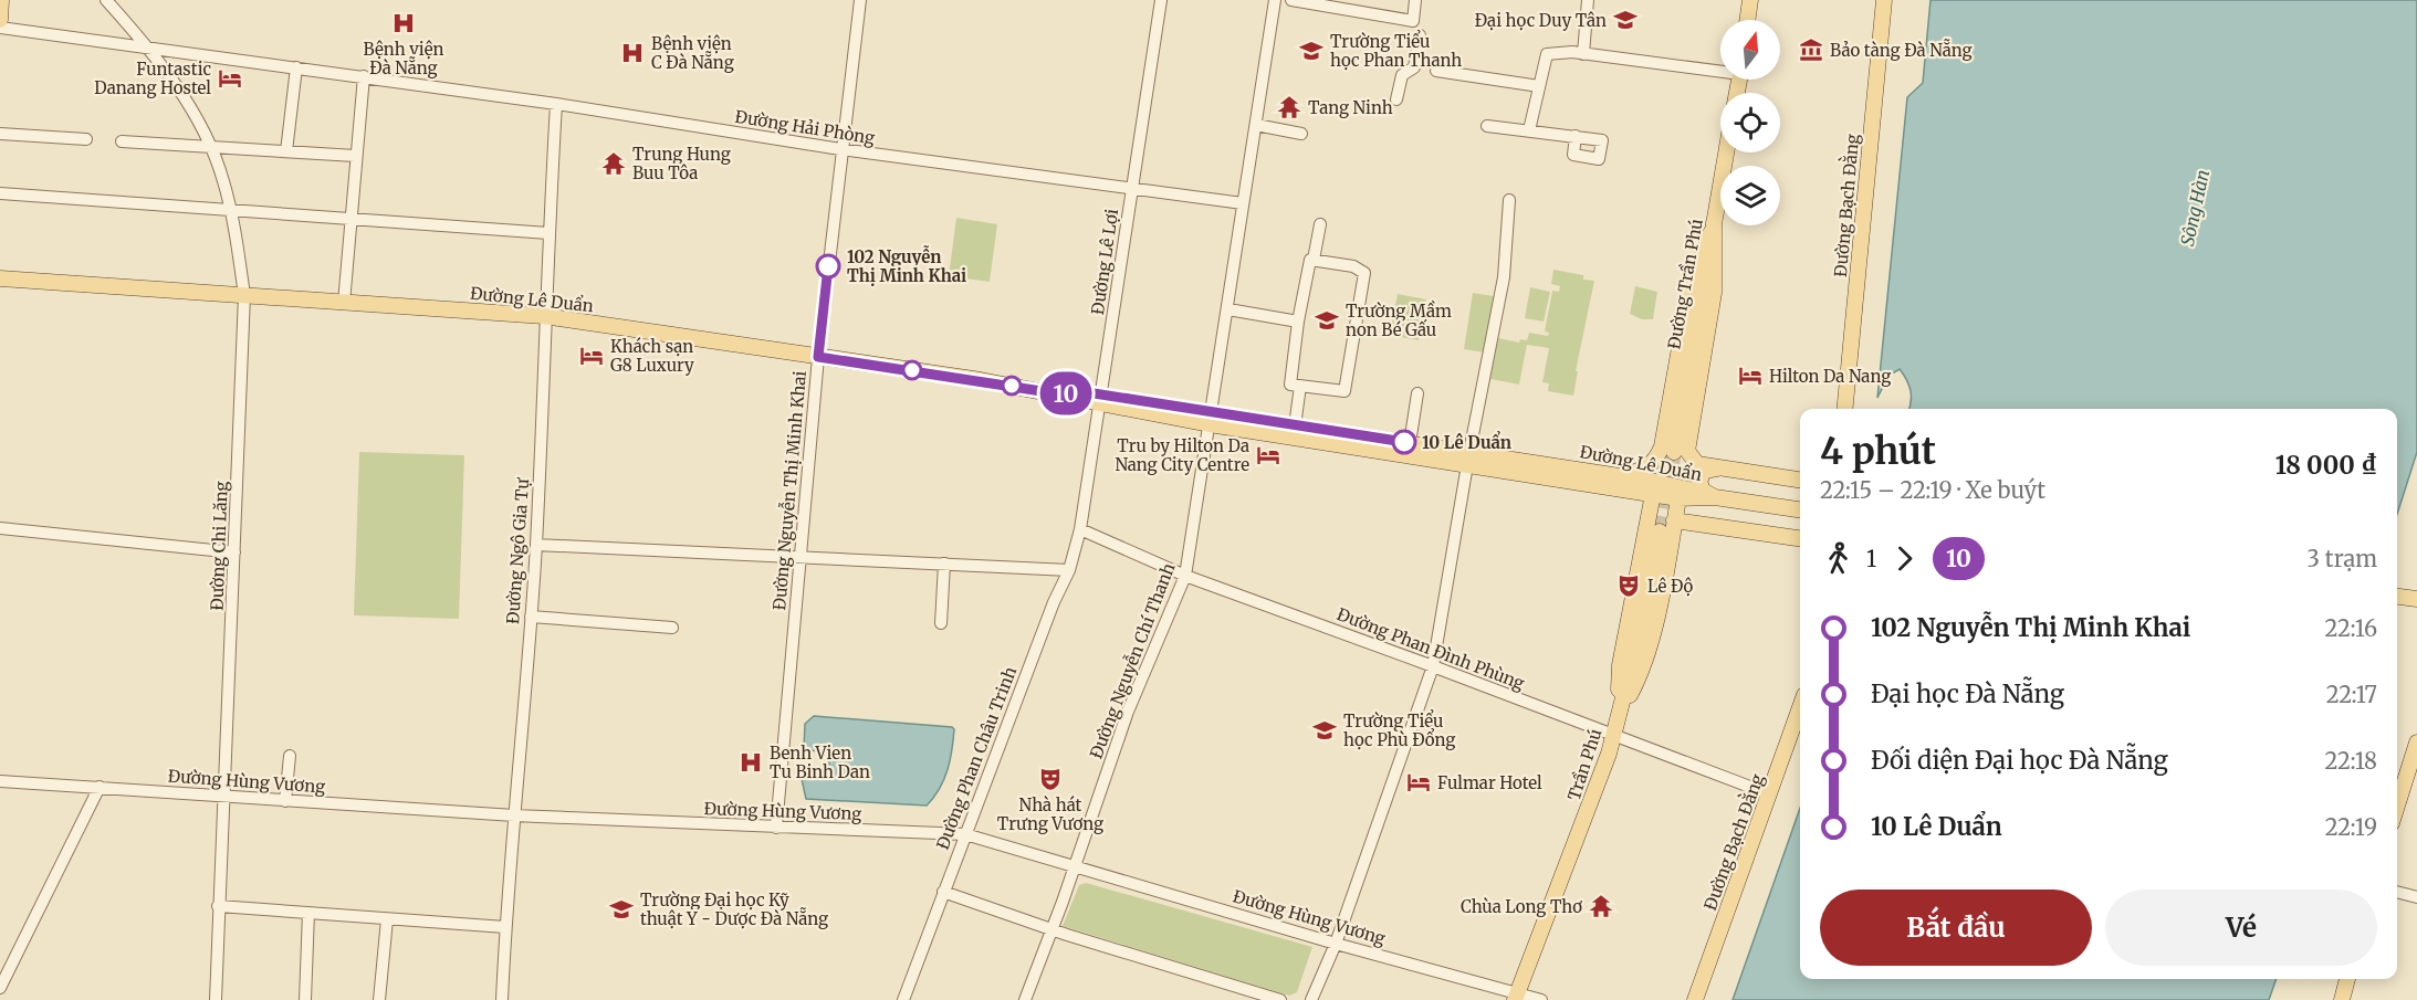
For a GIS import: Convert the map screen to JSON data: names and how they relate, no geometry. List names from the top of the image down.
{
  "streets": {
    "main road": [
      "Đường Bạch Đằng",
      "Đường Trần Phú",
      "Đường Lê Duẩn",
      "Trần Phú"
    ],
    "street": [
      "Đường Hải Phòng",
      "Đường Lê Lợi",
      "Đường Nguyễn Thị Minh Khai",
      "Đường Chi Lăng",
      "Đường Ngô Gia Tự",
      "Đường Phan Đình Phùng",
      "Đường Nguyễn Chí Thanh",
      "Đường Phan Châu Trinh",
      "Đường Hùng Vương"
    ]
  },
  "crossings": [
    ["Đường Hải Phòng", "Đường Lê Lợi"],
    ["Đường Hải Phòng", "Đường Nguyễn Thị Minh Khai"],
    ["Đường Hải Phòng", "Đường Chi Lăng"],
    ["Đường Hải Phòng", "Đường Ngô Gia Tự"],
    ["Đường Hải Phòng", "Đường Nguyễn Chí Thanh"],
    ["Đường Bạch Đằng", "Đường Phan Đình Phùng"],
    ["Đường Lê Lợi", "Đường Lê Duẩn"],
    ["Đường Lê Lợi", "Đường Phan Đình Phùng"],
    ["Đường Lê Lợi", "Đường Phan Châu Trinh"],
    ["Đường Lê Duẩn", "Đường Nguyễn Thị Minh Khai"],
    ["Đường Lê Duẩn", "Đường Chi Lăng"],
    ["Đường Lê Duẩn", "Đường Ngô Gia Tự"],
    ["Đường Lê Duẩn", "Đường Nguyễn Chí Thanh"],
    ["Đường Lê Duẩn", "Trần Phú"],
    ["Đường Nguyễn Thị Minh Khai", "Đường Hùng Vương"],
    ["Đường Chi Lăng", "Đường Hùng Vương"],
    ["Đường Ngô Gia Tự", "Đường Hùng Vương"],
    ["Đường Phan Đình Phùng", "Đường Nguyễn Chí Thanh"],
    ["Đường Phan Đình Phùng", "Đường Phan Châu Trinh"],
    ["Đường Phan Đình Phùng", "Trần Phú"],
    ["Đường Nguyễn Chí Thanh", "Đường Hùng Vương"],
    ["Đường Phan Châu Trinh", "Đường Hùng Vương"],
    ["Trần Phú", "Đường Hùng Vương"]
  ],
  "water": ["Sông Hàn"],
  "places": {
    "school or university": [
      "Đại học Duy Tân",
      "Trường Tiểu học Phan Thanh",
      "Trường Mầm non Bé Gấu",
      "Trường Tiểu học Phù Đổng",
      "Trường Đại học Kỹ thuật Y - Dược Đà Nẵng"
    ],
    "hospital": ["Bệnh viện Đà Nẵng", "Bệnh viện C Đà Nẵng", "Benh Vien Tu Binh Dan"],
    "museum": ["Bảo tàng Đà Nẵng"],
    "hotel": [
      "Funtastic Danang Hostel",
      "Khách sạn G8 Luxury",
      "Hilton Da Nang",
      "Tru by Hilton Da Nang City Centre",
      "Fulmar Hotel"
    ],
    "temple": ["Tang Ninh", "Trung Hung Buu Tôa", "Chùa Long Thơ"],
    "other": ["102 Nguyễn Thị Minh Khai", "10 Lê Duẩn"],
    "theatre": ["Lê Độ", "Nhà hát Trưng Vương"]
  },
  "lines": ["bus line 10"],
  "north": "top",
  "page": {
    "on_map": "10",
    "heading": ["4 phút", "22:15 – 22:19 · Xe buýt", "18 000 ₫"],
    "legs": ["1", "10", "3 trạm"],
    "list": [
      {
        "name": "102 Nguyễn Thị Minh Khai",
        "value": "22:16"
      },
      {
        "name": "Đại học Đà Nẵng",
        "value": "22:17"
      },
      {
        "name": "Đối diện Đại học Đà Nẵng",
        "value": "22:18"
      },
      {
        "name": "10 Lê Duẩn",
        "value": "22:19"
      }
    ],
    "buttons": ["Bắt đầu", "Vé"]
  }
}
